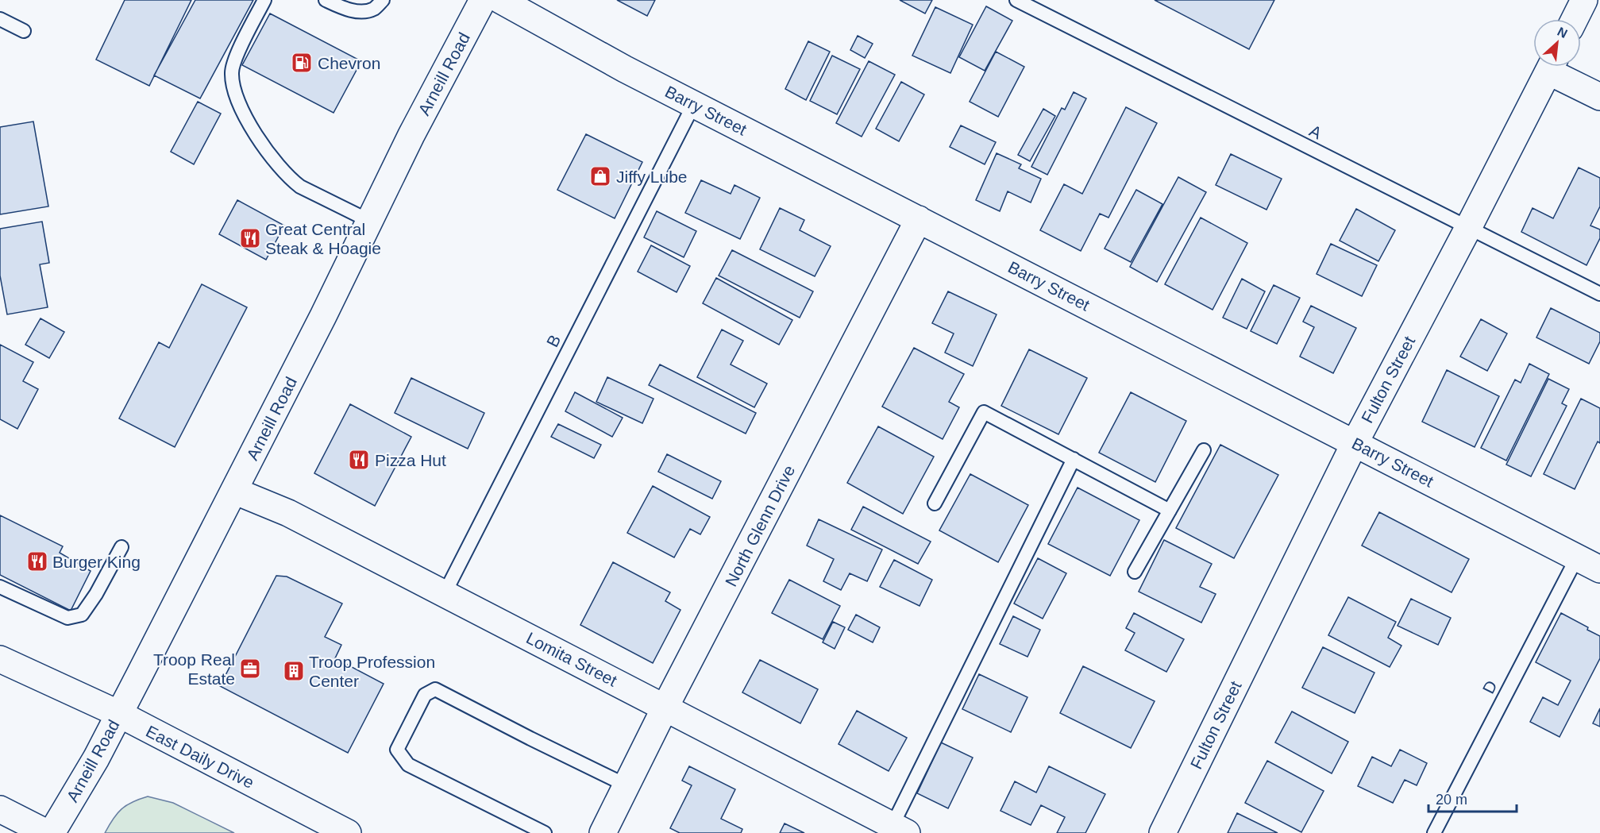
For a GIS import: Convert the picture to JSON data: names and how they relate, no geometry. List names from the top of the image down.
{
  "streets": {
    "main road": [
      "Arneill Road",
      "Barry Street",
      "Fulton Street",
      "North Glenn Drive",
      "Lomita Street",
      "East Daily Drive"
    ],
    "lane": ["A", "B", "D"]
  },
  "crossings": [
    ["Arneill Road", "Lomita Street"],
    ["Arneill Road", "East Daily Drive"],
    ["Barry Street", "B"],
    ["Barry Street", "Fulton Street"],
    ["Barry Street", "North Glenn Drive"],
    ["Barry Street", "D"],
    ["A", "Fulton Street"],
    ["B", "Lomita Street"],
    ["North Glenn Drive", "Lomita Street"]
  ],
  "places": {
    "fuel station": ["Chevron"],
    "shop": ["Jiffy Lube"],
    "restaurant": ["Great Central Steak & Hoagie", "Pizza Hut", "Burger King"],
    "office": ["Troop Real Estate"],
    "building": ["Troop Profession Center"]
  },
  "scale_bar": "20 m",
  "north": "top right"
}
